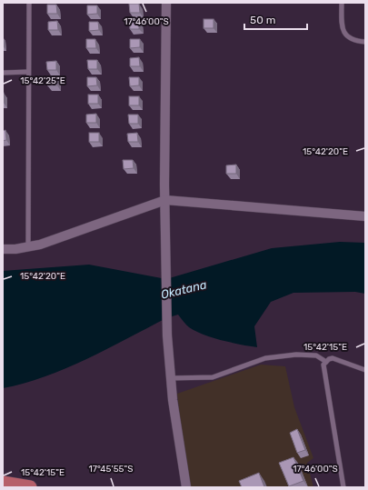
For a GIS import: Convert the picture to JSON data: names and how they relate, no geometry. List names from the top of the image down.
{
  "water": ["Okatana"],
  "scale_bar": "50 m",
  "coordinates": [
    "17°46'00\"S",
    "15°42'25\"E",
    "15°42'20\"E",
    "15°42'15\"E",
    "17°45'55\"S"
  ]
}
